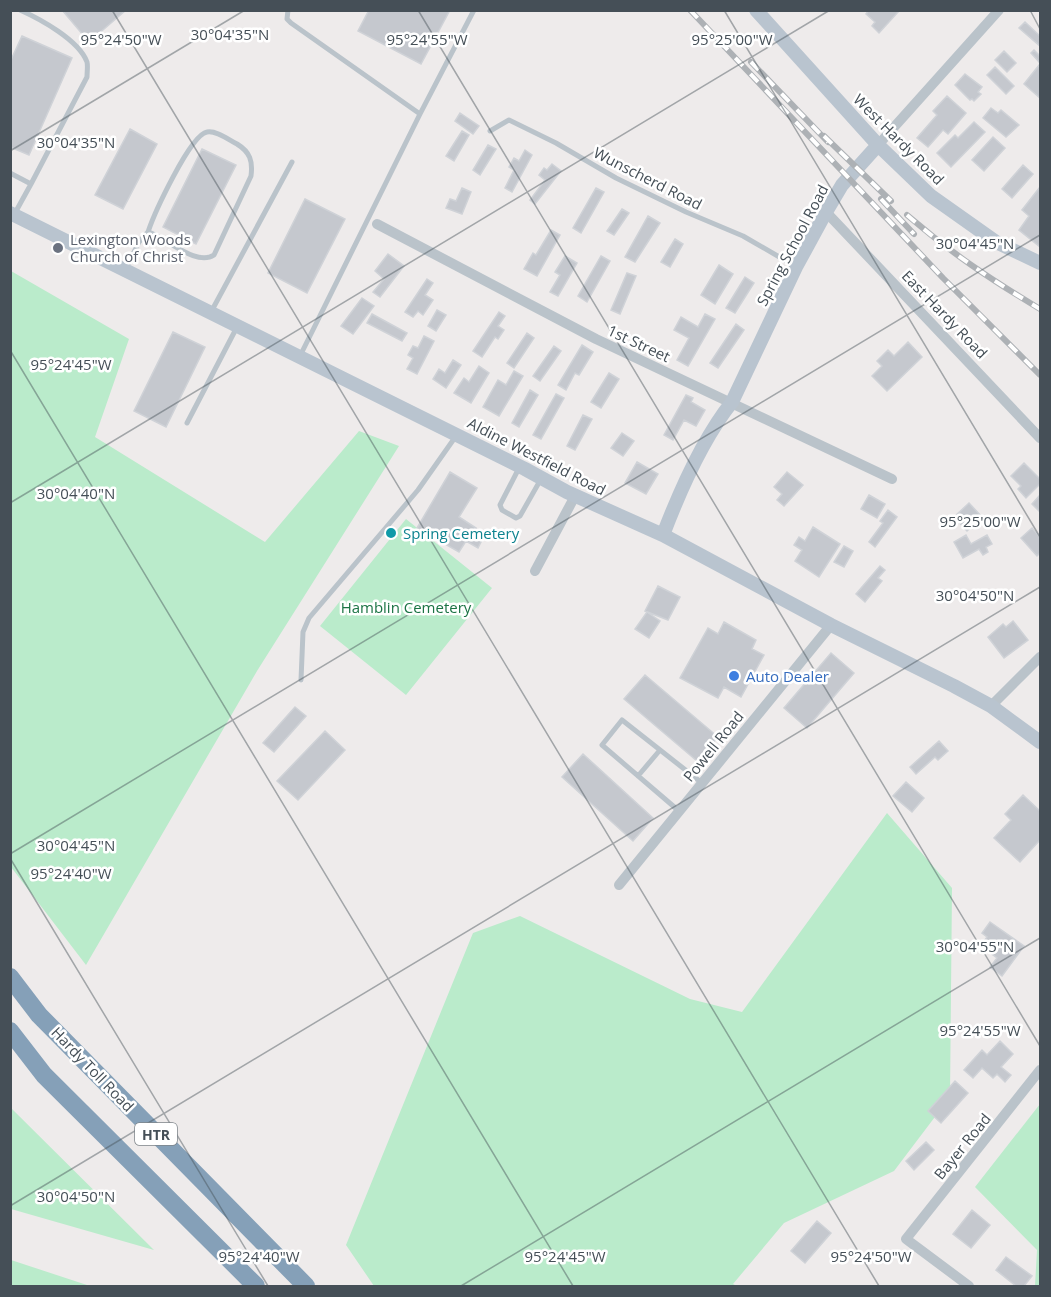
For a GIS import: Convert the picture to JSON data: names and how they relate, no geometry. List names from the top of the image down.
{
  "streets": {
    "highway": ["Hardy Toll Road", "HTR"],
    "main road": ["West Hardy Road", "Spring School Road", "Aldine Westfield Road"],
    "street": [
      "East Hardy Road",
      "1st Street",
      "Powell Road",
      "Bayer Road"
    ],
    "lane": ["Wunscherd Road"]
  },
  "crossings": [
    ["West Hardy Road", "Spring School Road"],
    ["Wunscherd Road", "Spring School Road"],
    ["Spring School Road", "East Hardy Road"],
    ["Spring School Road", "1st Street"],
    ["Spring School Road", "Aldine Westfield Road"],
    ["Aldine Westfield Road", "Powell Road"]
  ],
  "parks": ["Hamblin Cemetery"],
  "places": ["Lexington Woods Church of Christ", "Spring Cemetery", "Auto Dealer"],
  "coordinates": [
    "30°04'35\"N",
    "95°24'50\"W",
    "95°24'55\"W",
    "95°25'00\"W",
    "30°04'45\"N",
    "95°24'45\"W",
    "30°04'40\"N",
    "30°04'50\"N",
    "95°24'40\"W",
    "30°04'55\"N"
  ]
}
